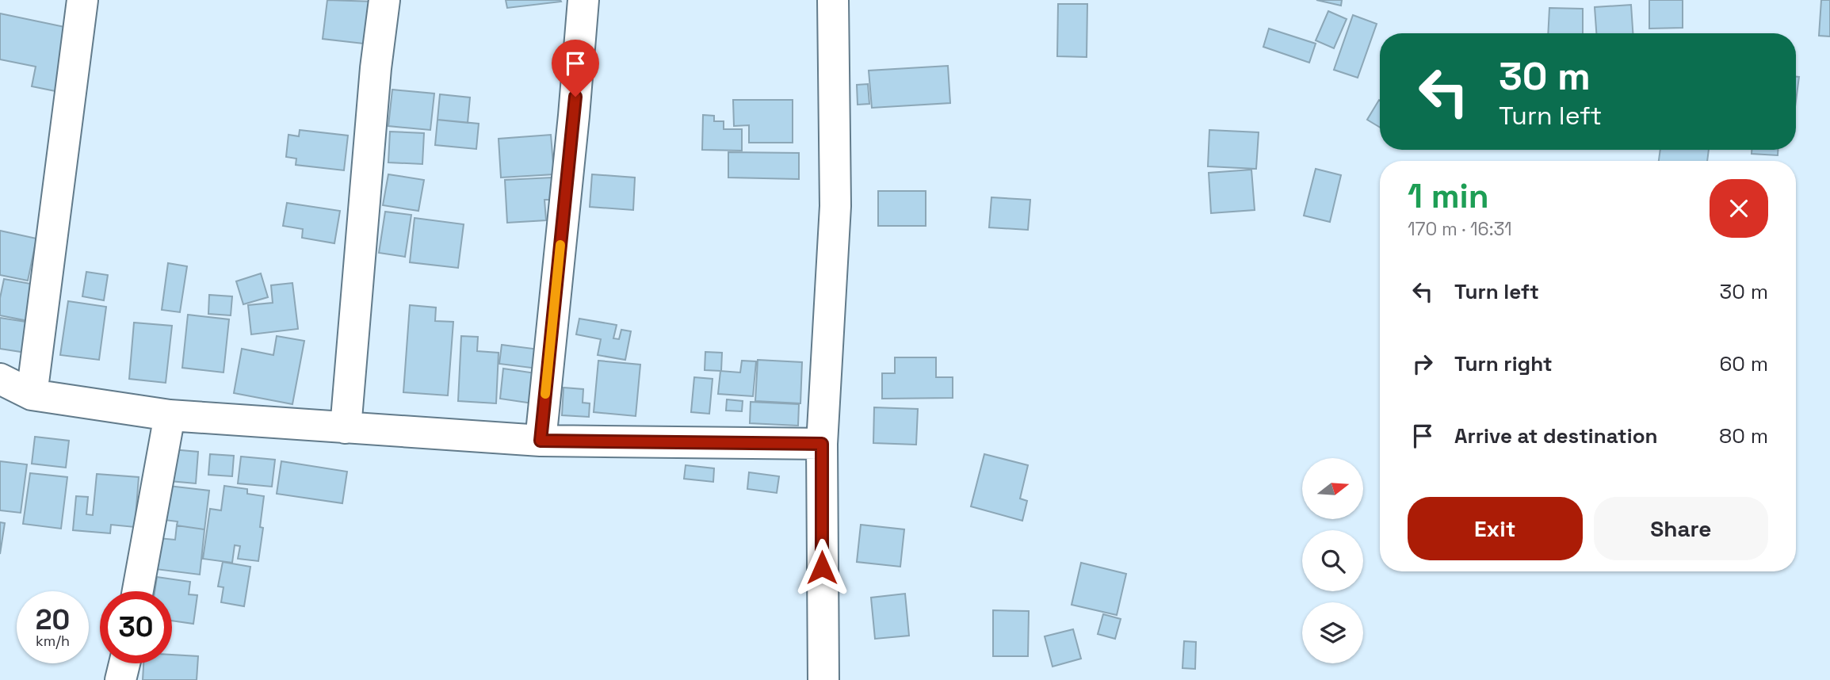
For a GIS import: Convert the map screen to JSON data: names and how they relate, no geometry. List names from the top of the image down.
{
  "north": "right",
  "page": {
    "turn": ["30 m", "Turn left"],
    "heading": ["1 min", "170 m · 16:31"],
    "list": [
      {
        "name": "Turn left",
        "value": "30 m"
      },
      {
        "name": "Turn right",
        "value": "60 m"
      },
      {
        "name": "Arrive at destination",
        "value": "80 m"
      }
    ],
    "buttons": ["Exit", "Share"],
    "speed": "20 km/h",
    "limit": "30"
  }
}
